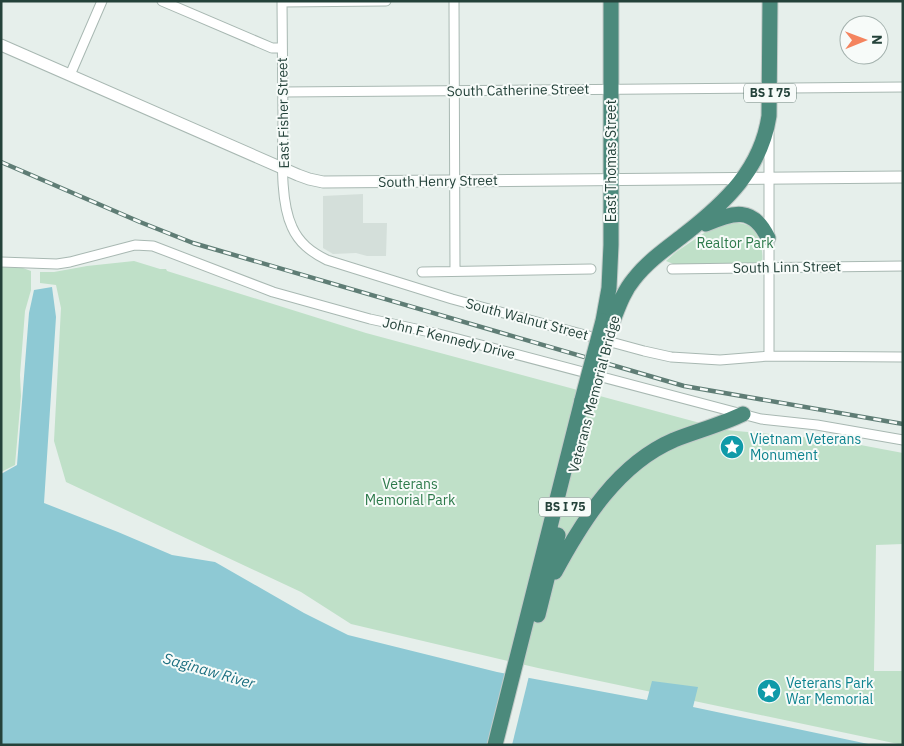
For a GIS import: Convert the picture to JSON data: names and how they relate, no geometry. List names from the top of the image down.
{
  "streets": {
    "highway": ["BS I 75", "East Thomas Street", "Veterans Memorial Bridge"],
    "street": [
      "South Catherine Street",
      "East Fisher Street",
      "South Henry Street",
      "South Linn Street",
      "South Walnut Street",
      "John F Kennedy Drive"
    ]
  },
  "crossings": [
    ["South Catherine Street", "BS I 75"],
    ["South Catherine Street", "East Fisher Street"],
    ["South Catherine Street", "East Thomas Street"],
    ["BS I 75", "South Henry Street"],
    ["BS I 75", "Veterans Memorial Bridge"],
    ["East Fisher Street", "South Henry Street"],
    ["East Fisher Street", "South Walnut Street"],
    ["East Thomas Street", "South Henry Street"],
    ["East Thomas Street", "Veterans Memorial Bridge"],
    ["South Henry Street", "Veterans Memorial Bridge"]
  ],
  "water": ["Saginaw River"],
  "parks": ["Realtor Park", "Veterans Memorial Park"],
  "places": {
    "place": ["Vietnam Veterans Monument", "Veterans Park War Memorial"]
  },
  "north": "right"
}
